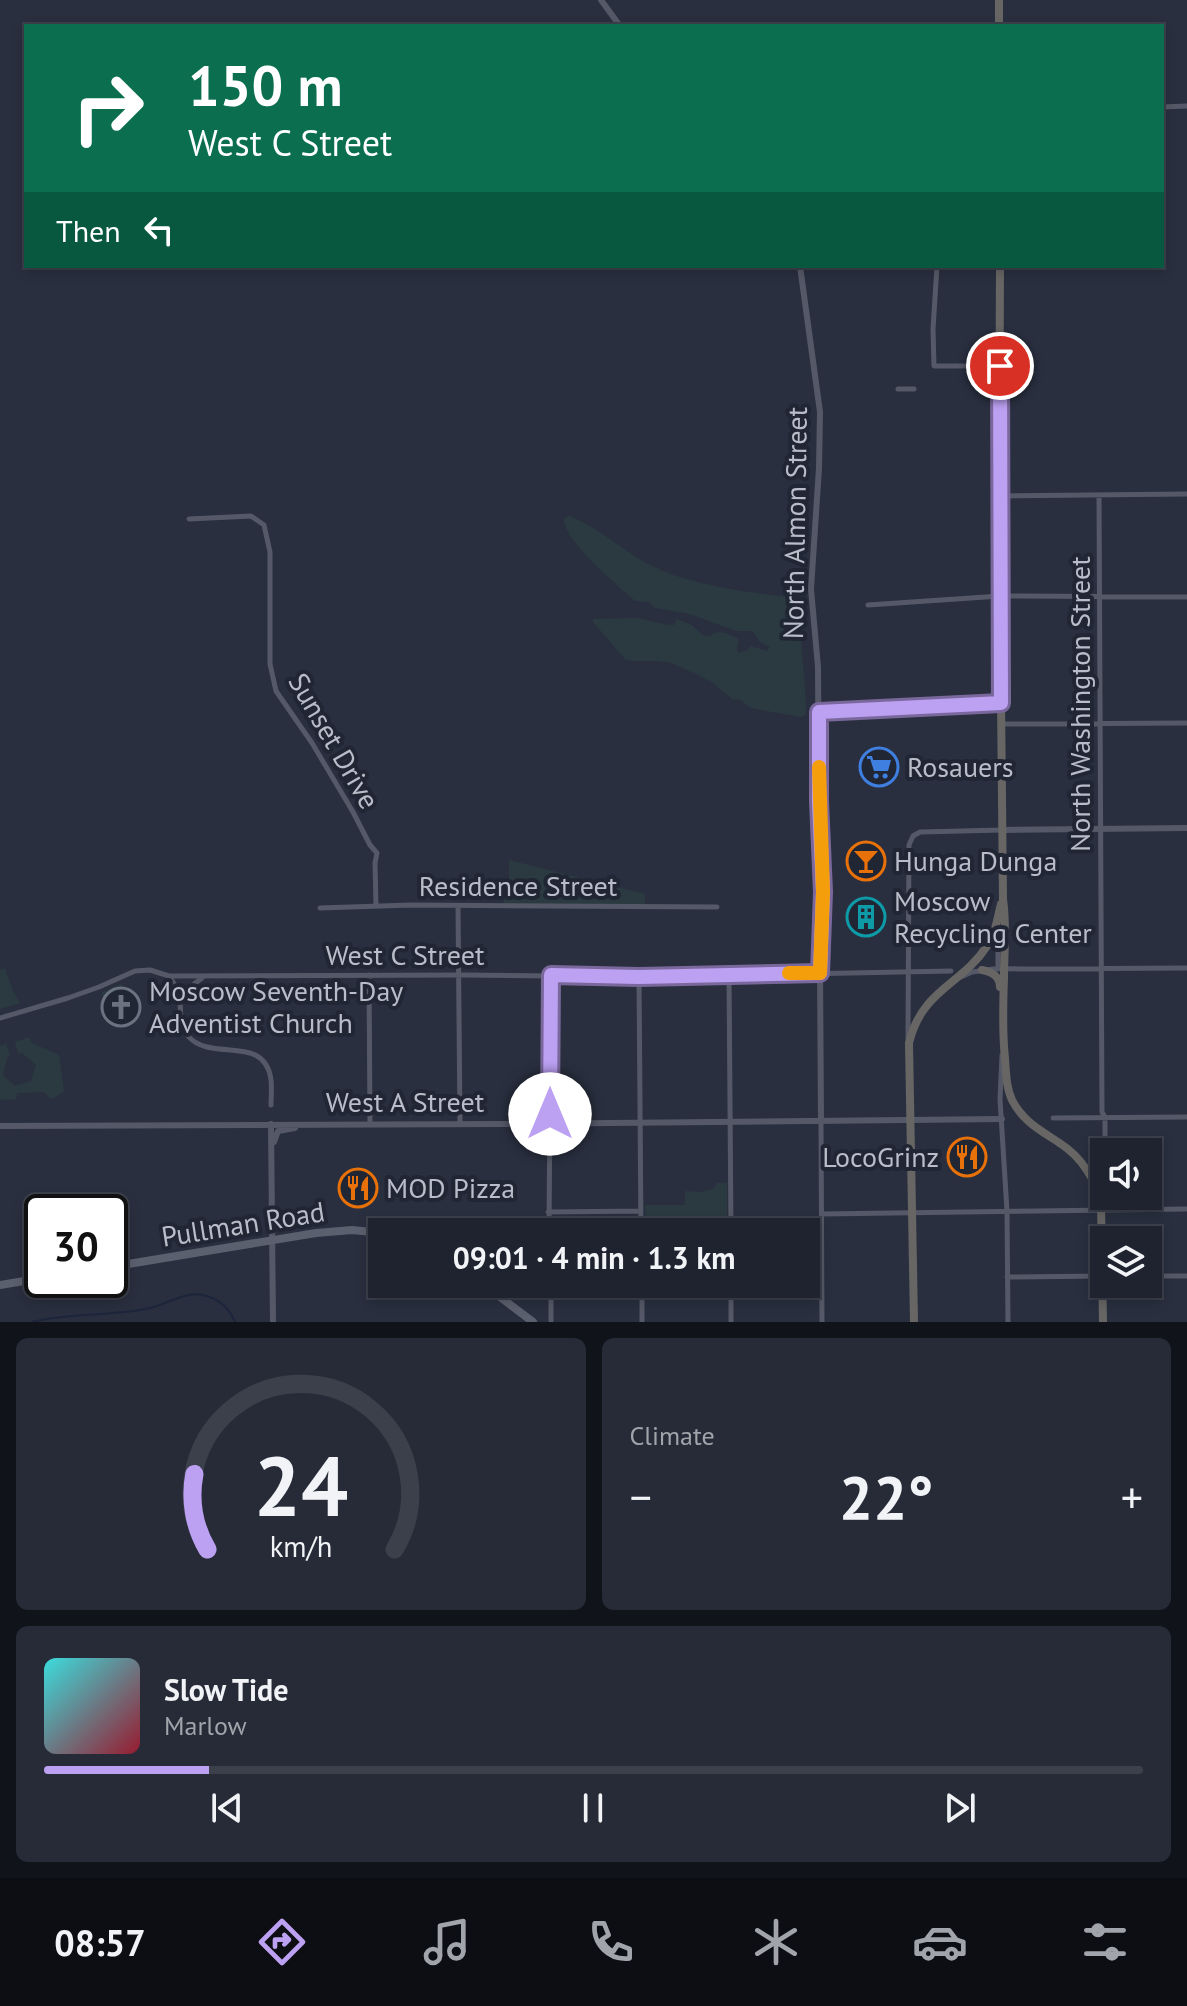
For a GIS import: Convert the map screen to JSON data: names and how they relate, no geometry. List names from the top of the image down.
{
  "streets": {
    "main road": ["Pullman Road"],
    "street": [
      "North Almon Street",
      "North Washington Street",
      "Sunset Drive",
      "Residence Street",
      "West C Street",
      "West A Street"
    ]
  },
  "crossings": [
    ["North Almon Street", "West C Street"],
    ["North Almon Street", "West A Street"],
    ["Sunset Drive", "Residence Street"]
  ],
  "places": {
    "supermarket": ["Rosauers"],
    "bar": ["Hunga Dunga"],
    "building": ["Moscow Recycling Center"],
    "church": ["Moscow Seventh-Day Adventist Church"],
    "restaurant": ["LocoGrinz", "MOD Pizza"]
  },
  "page": {
    "turn": ["150 m", "West C Street"],
    "then": "Then",
    "limit": "30",
    "trip": "09:01 · 4 min · 1.3 km",
    "tile": "Climate",
    "heat": ["−", "22°", "+"],
    "song": ["Slow Tide", "Marlow"],
    "tabs": "08:57",
    "gauge": ["24", "km/h"]
  }
}
